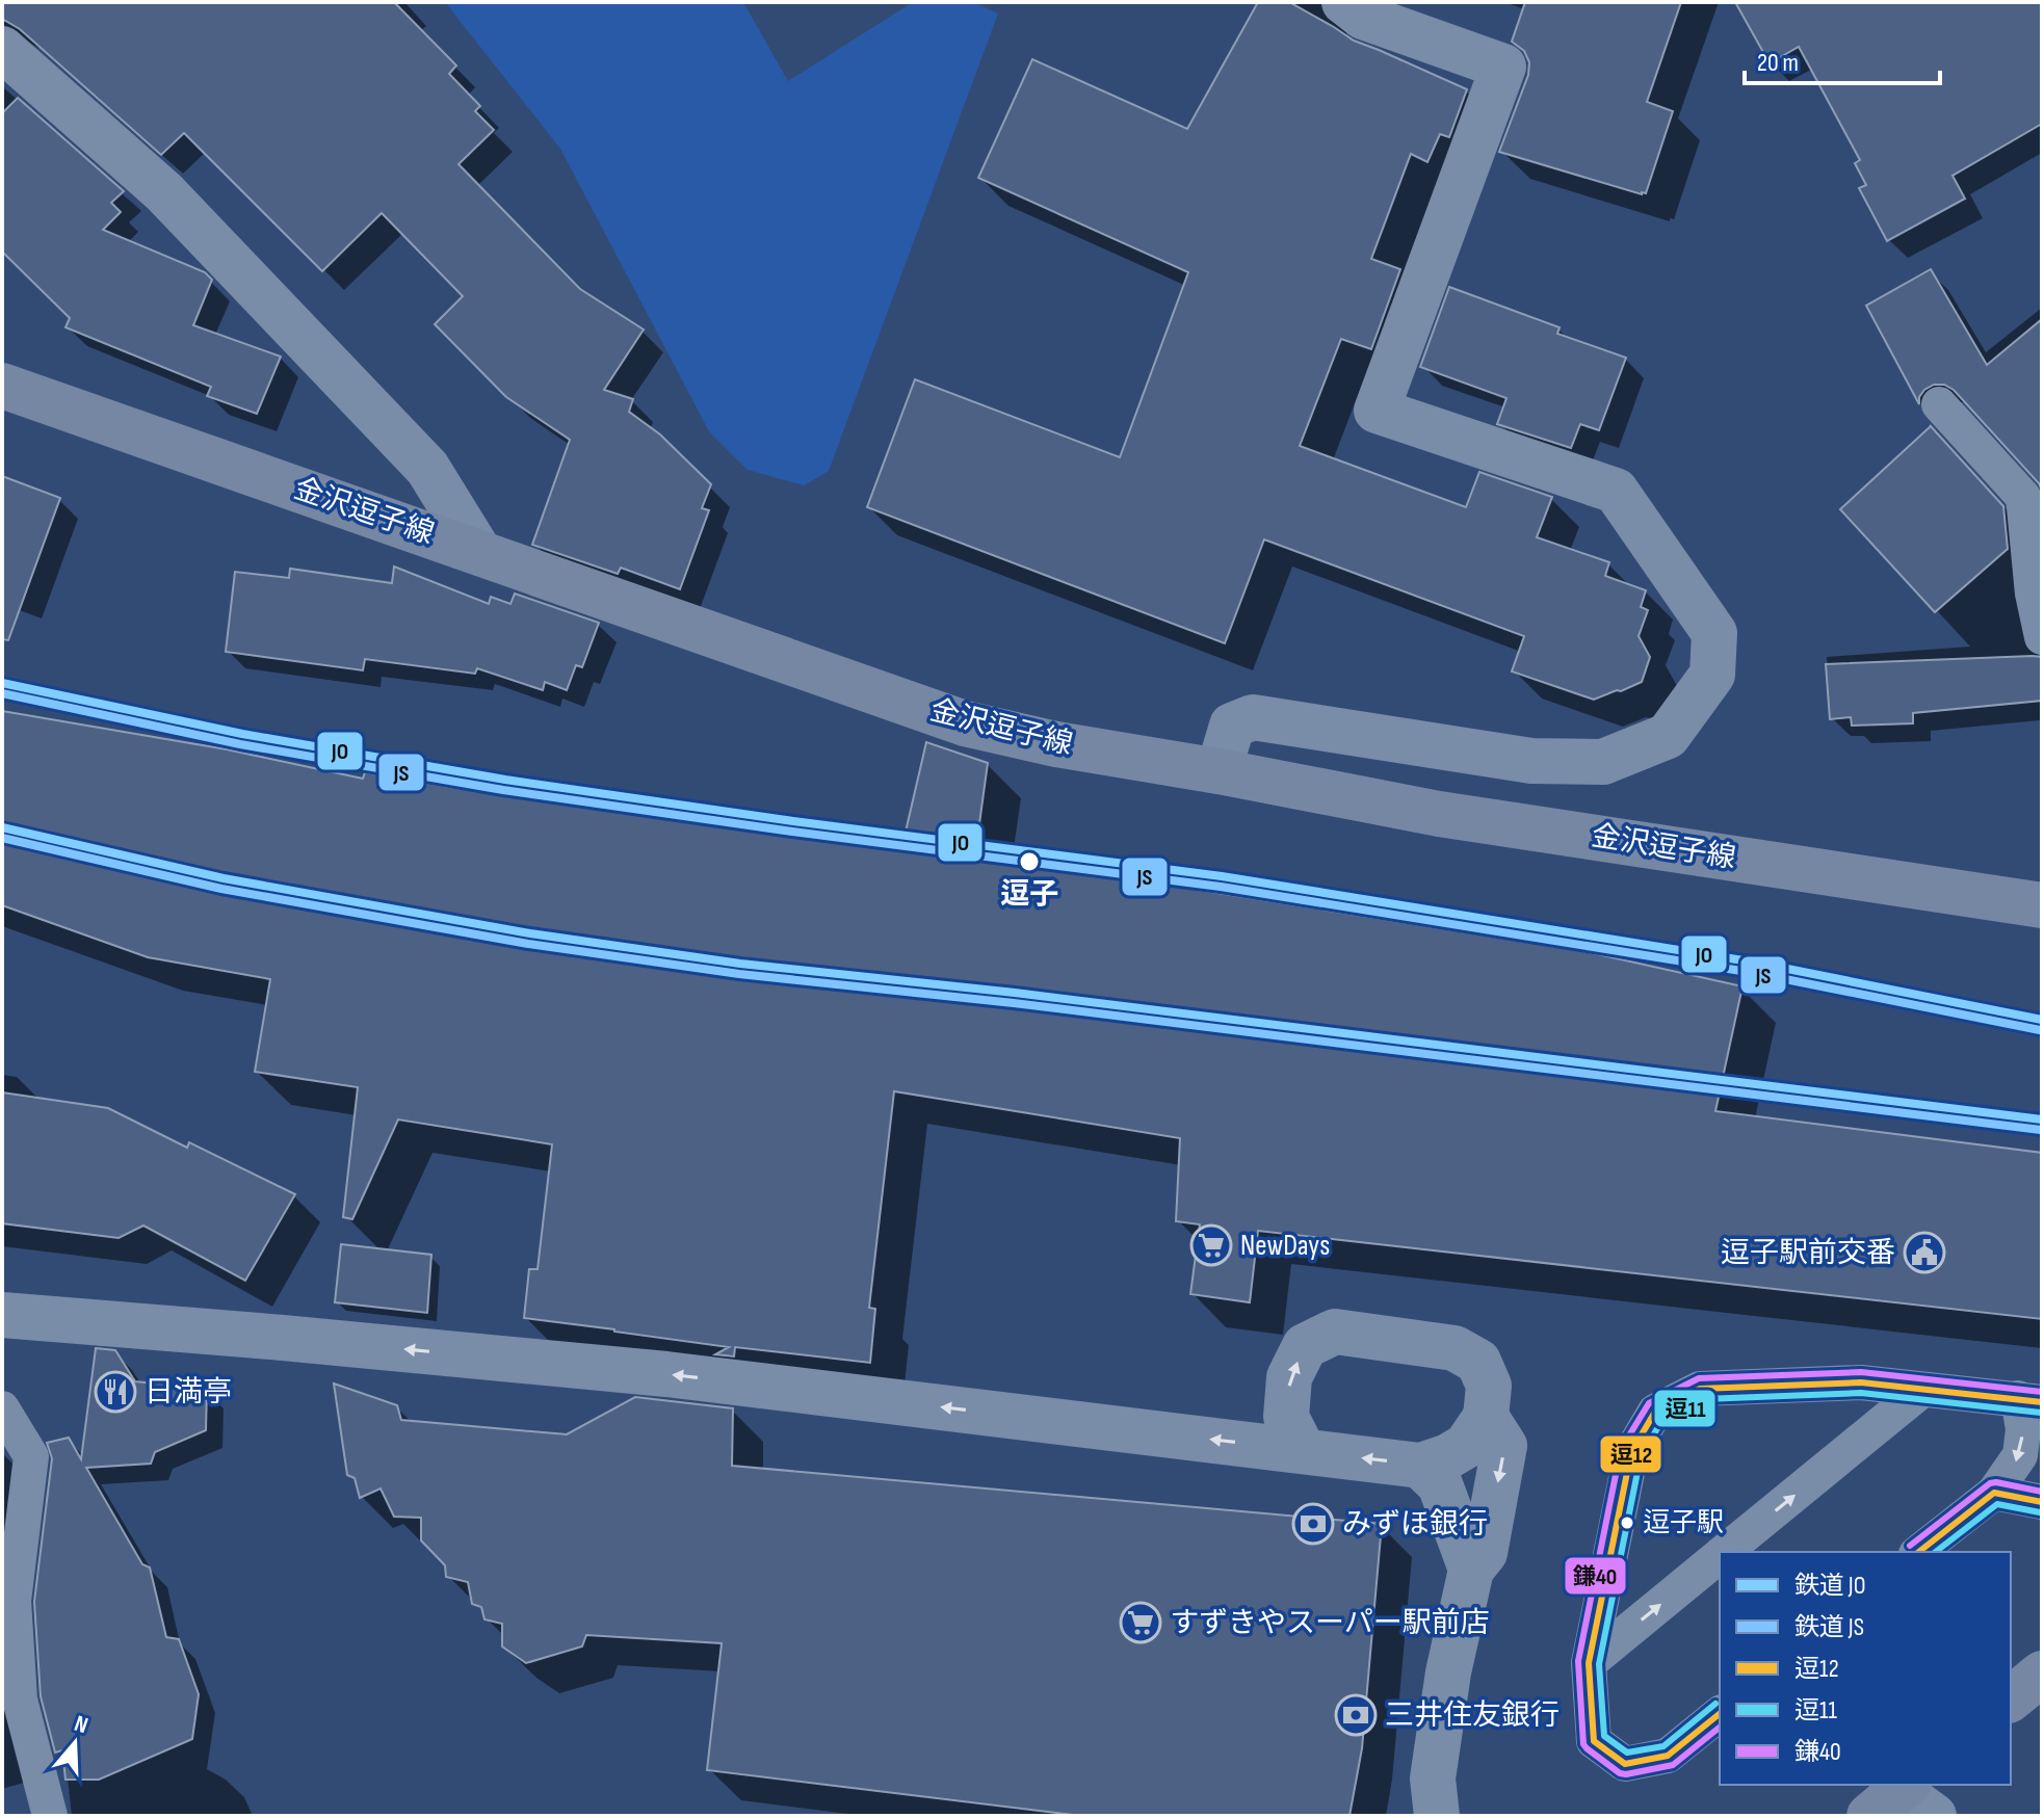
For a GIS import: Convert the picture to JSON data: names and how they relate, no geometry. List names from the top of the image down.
{
  "streets": {
    "main road": ["金沢逗子線"]
  },
  "places": {
    "other": ["逗子", "逗子駅"],
    "supermarket": ["NewDays", "すずきやスーパー駅前店"],
    "public building": ["逗子駅前交番"],
    "restaurant": ["日満亭"],
    "bank": ["みずほ銀行", "三井住友銀行"]
  },
  "lines": [
    "rail line JO",
    "rail line JS",
    "transit line 鎌40",
    "transit line 逗12",
    "transit line 逗11"
  ],
  "legend": [
    "鉄道 JO",
    "鉄道 JS",
    "逗12",
    "逗11",
    "鎌40"
  ],
  "scale_bar": "20 m",
  "north": "top"
}
